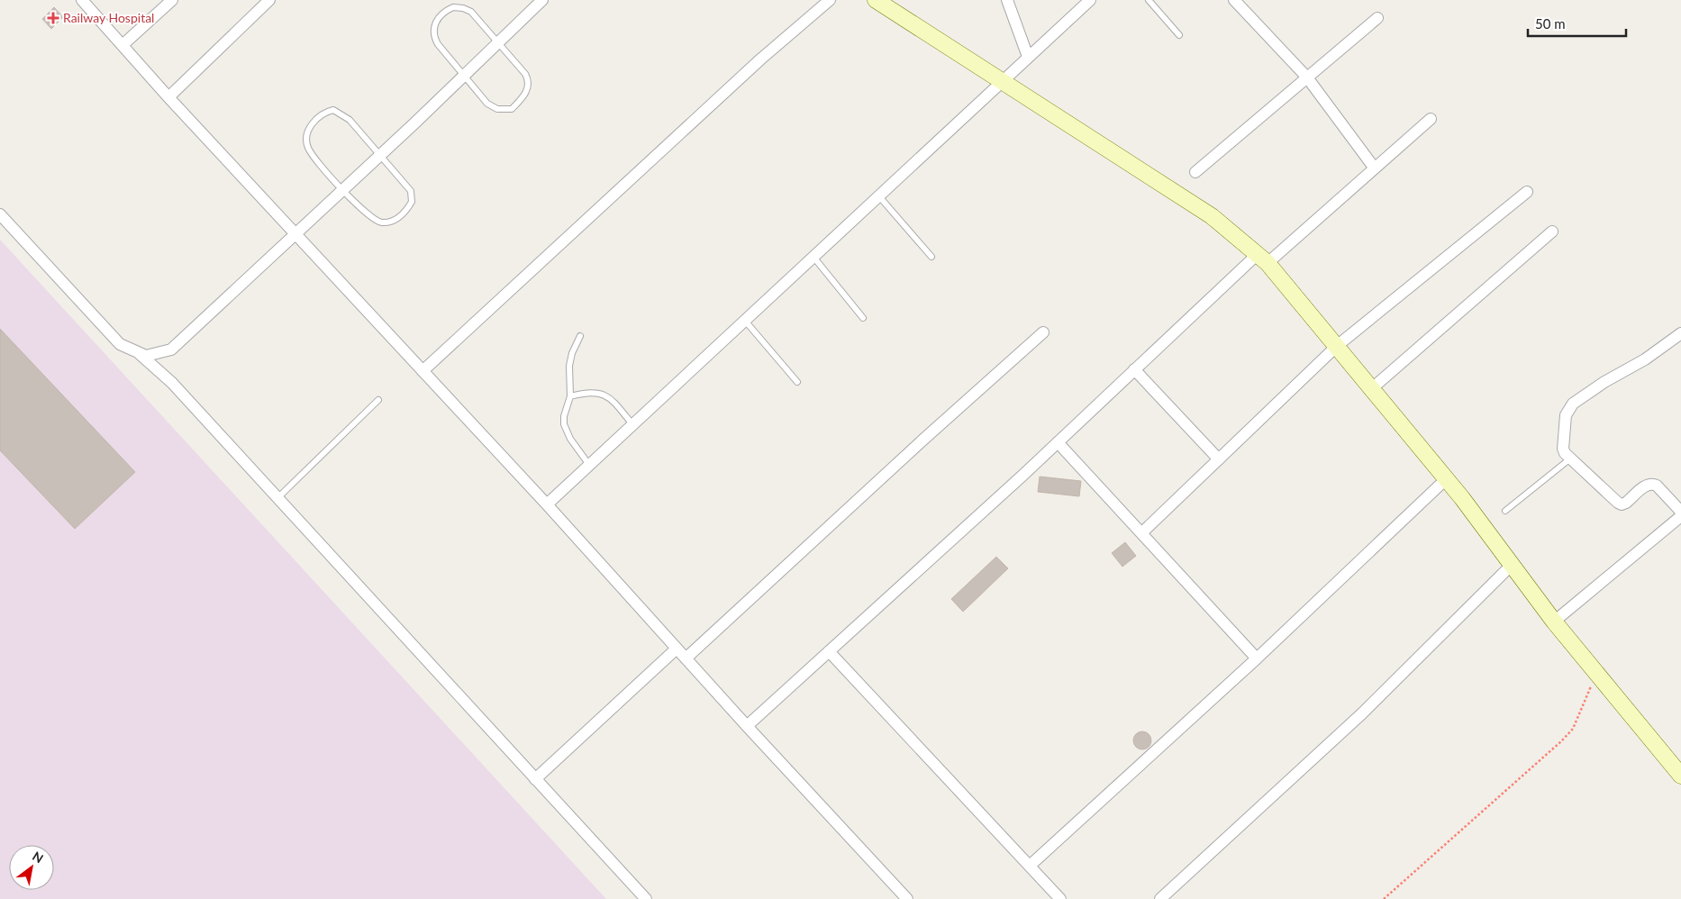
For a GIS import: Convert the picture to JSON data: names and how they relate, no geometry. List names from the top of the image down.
{
  "places": {
    "health": ["Railway Hospital"]
  },
  "scale_bar": "50 m",
  "north": "top right"
}
